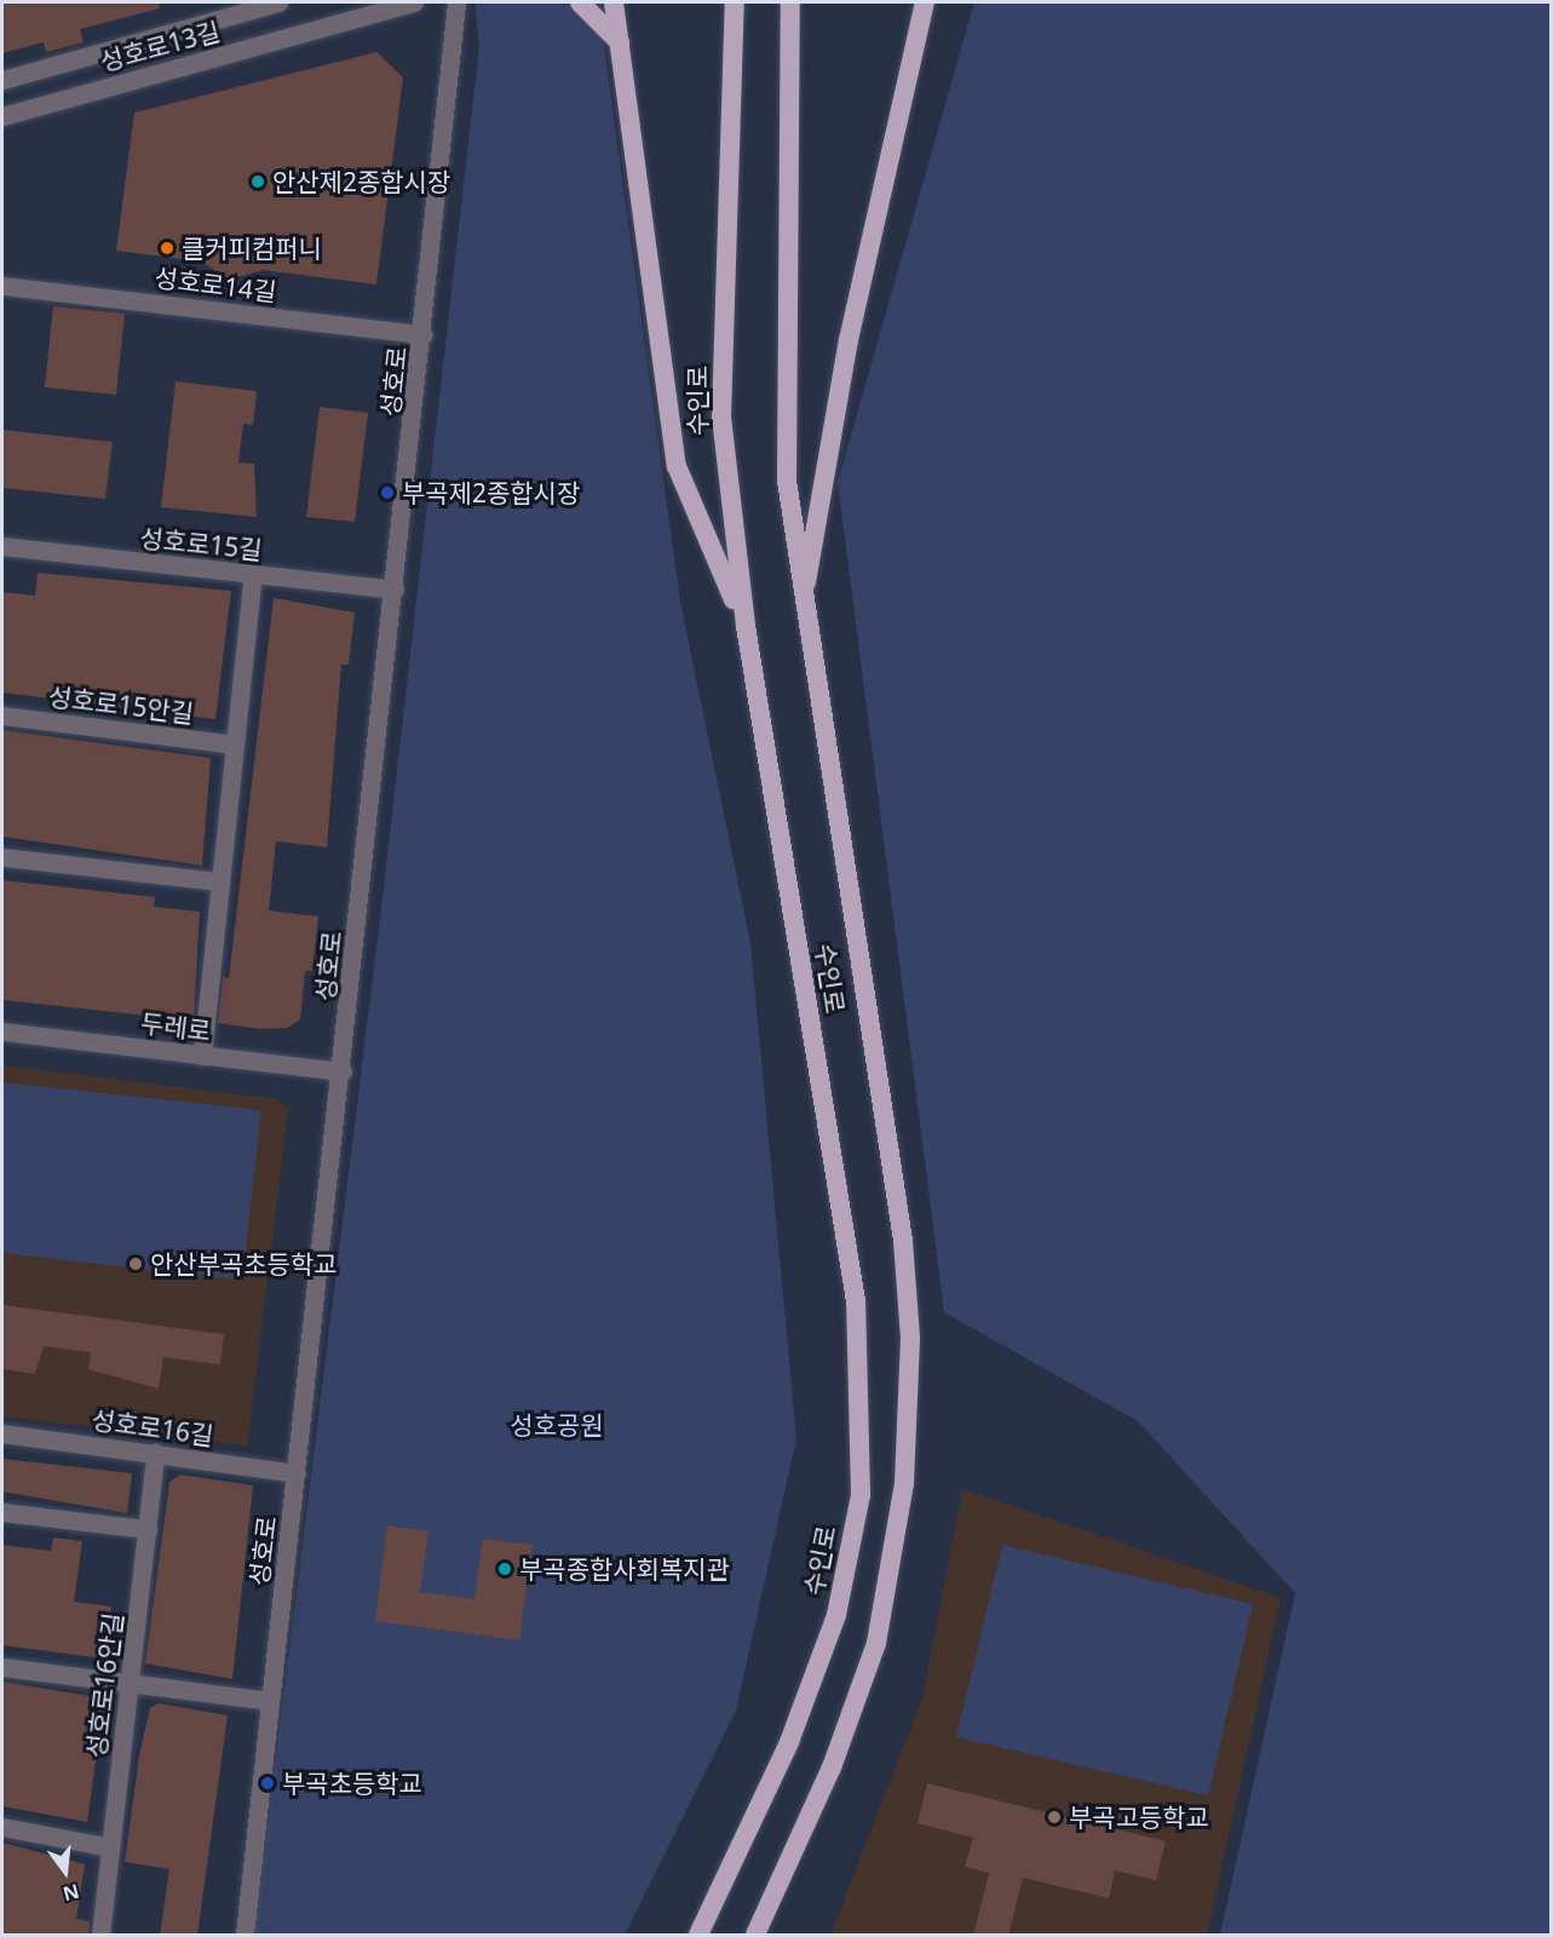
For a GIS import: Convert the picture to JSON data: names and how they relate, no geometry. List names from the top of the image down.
{
  "streets": {
    "highway": ["수인로"],
    "street": [
      "성호로13길",
      "성호로14길",
      "성호로",
      "성호로15길",
      "성호로15안길",
      "두레로",
      "성호로16길",
      "성호로16안길"
    ]
  },
  "crossings": [
    ["성호로14길", "성호로"],
    ["성호로", "성호로15길"],
    ["성호로", "두레로"],
    ["성호로", "성호로16길"],
    ["성호로16길", "성호로16안길"]
  ],
  "parks": ["성호공원"],
  "places": [
    "안산제2종합시장",
    "클커피컴퍼니",
    "부곡제2종합시장",
    "안산부곡초등학교",
    "부곡종합사회복지관",
    "부곡초등학교",
    "부곡고등학교"
  ],
  "north": "bottom"
}
